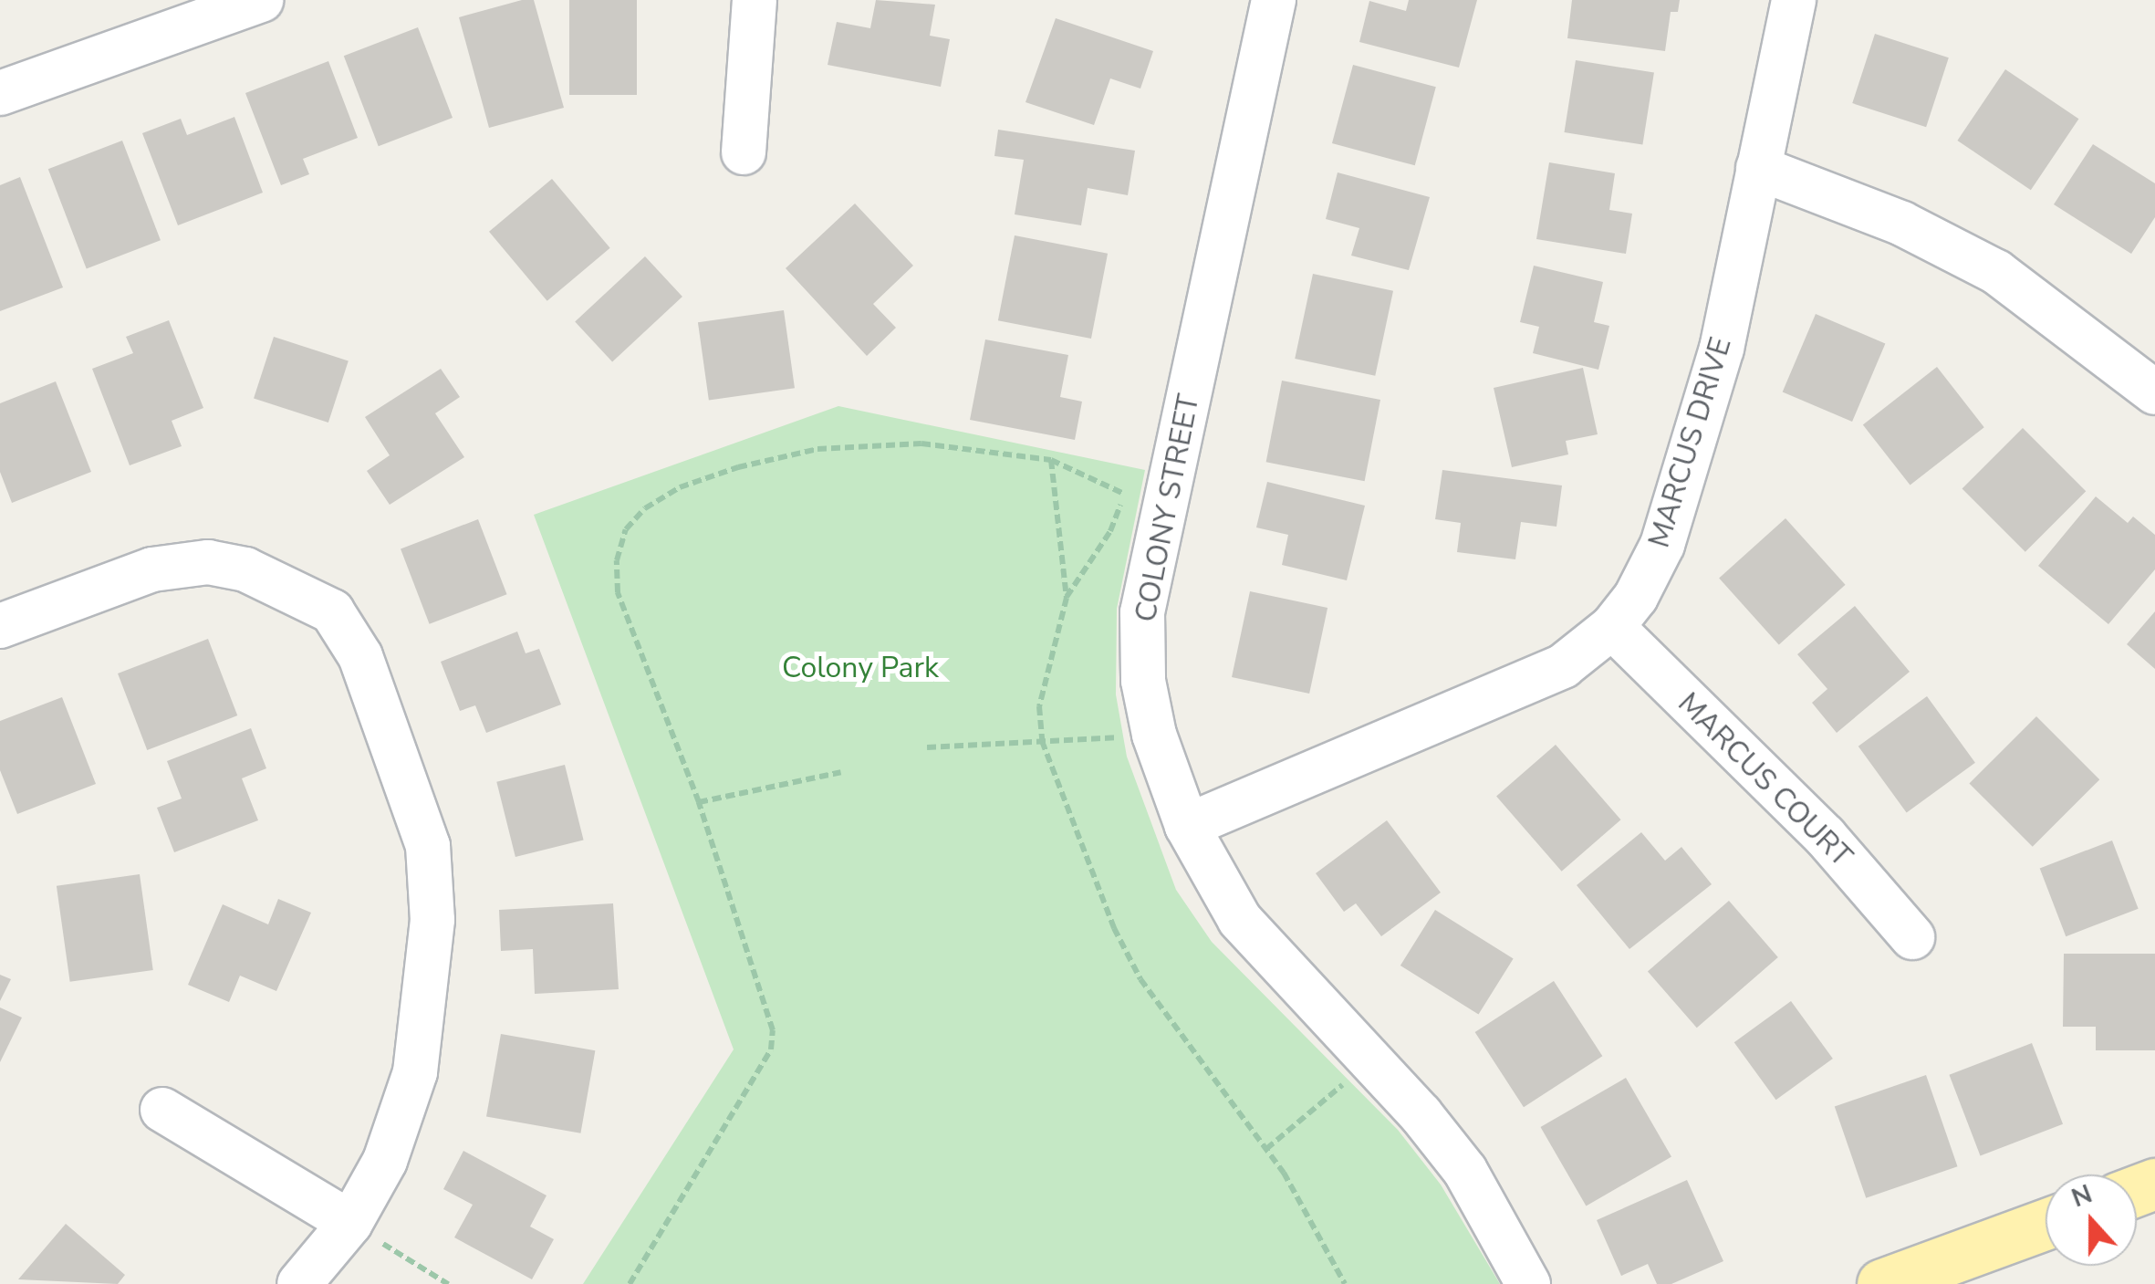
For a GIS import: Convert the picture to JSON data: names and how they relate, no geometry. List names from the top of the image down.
{
  "streets": {
    "street": ["MARCUS DRIVE", "COLONY STREET", "MARCUS COURT"]
  },
  "crossings": [
    ["MARCUS DRIVE", "COLONY STREET"],
    ["MARCUS DRIVE", "MARCUS COURT"]
  ],
  "parks": ["Colony Park"],
  "north": "top"
}
